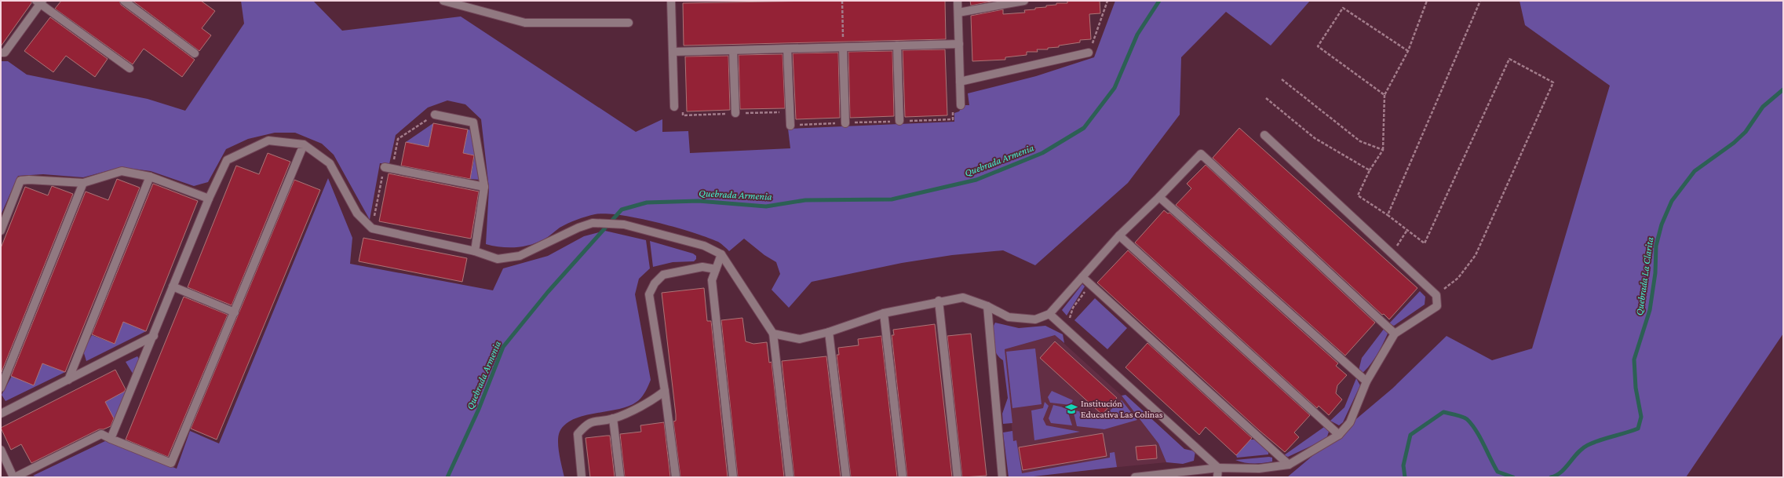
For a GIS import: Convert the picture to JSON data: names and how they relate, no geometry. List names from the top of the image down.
{
  "water": ["Quebrada Armenia", "Quebrada La Clarita"],
  "places": {
    "school or university": ["Institución Educativa Las Colinas"]
  }
}
